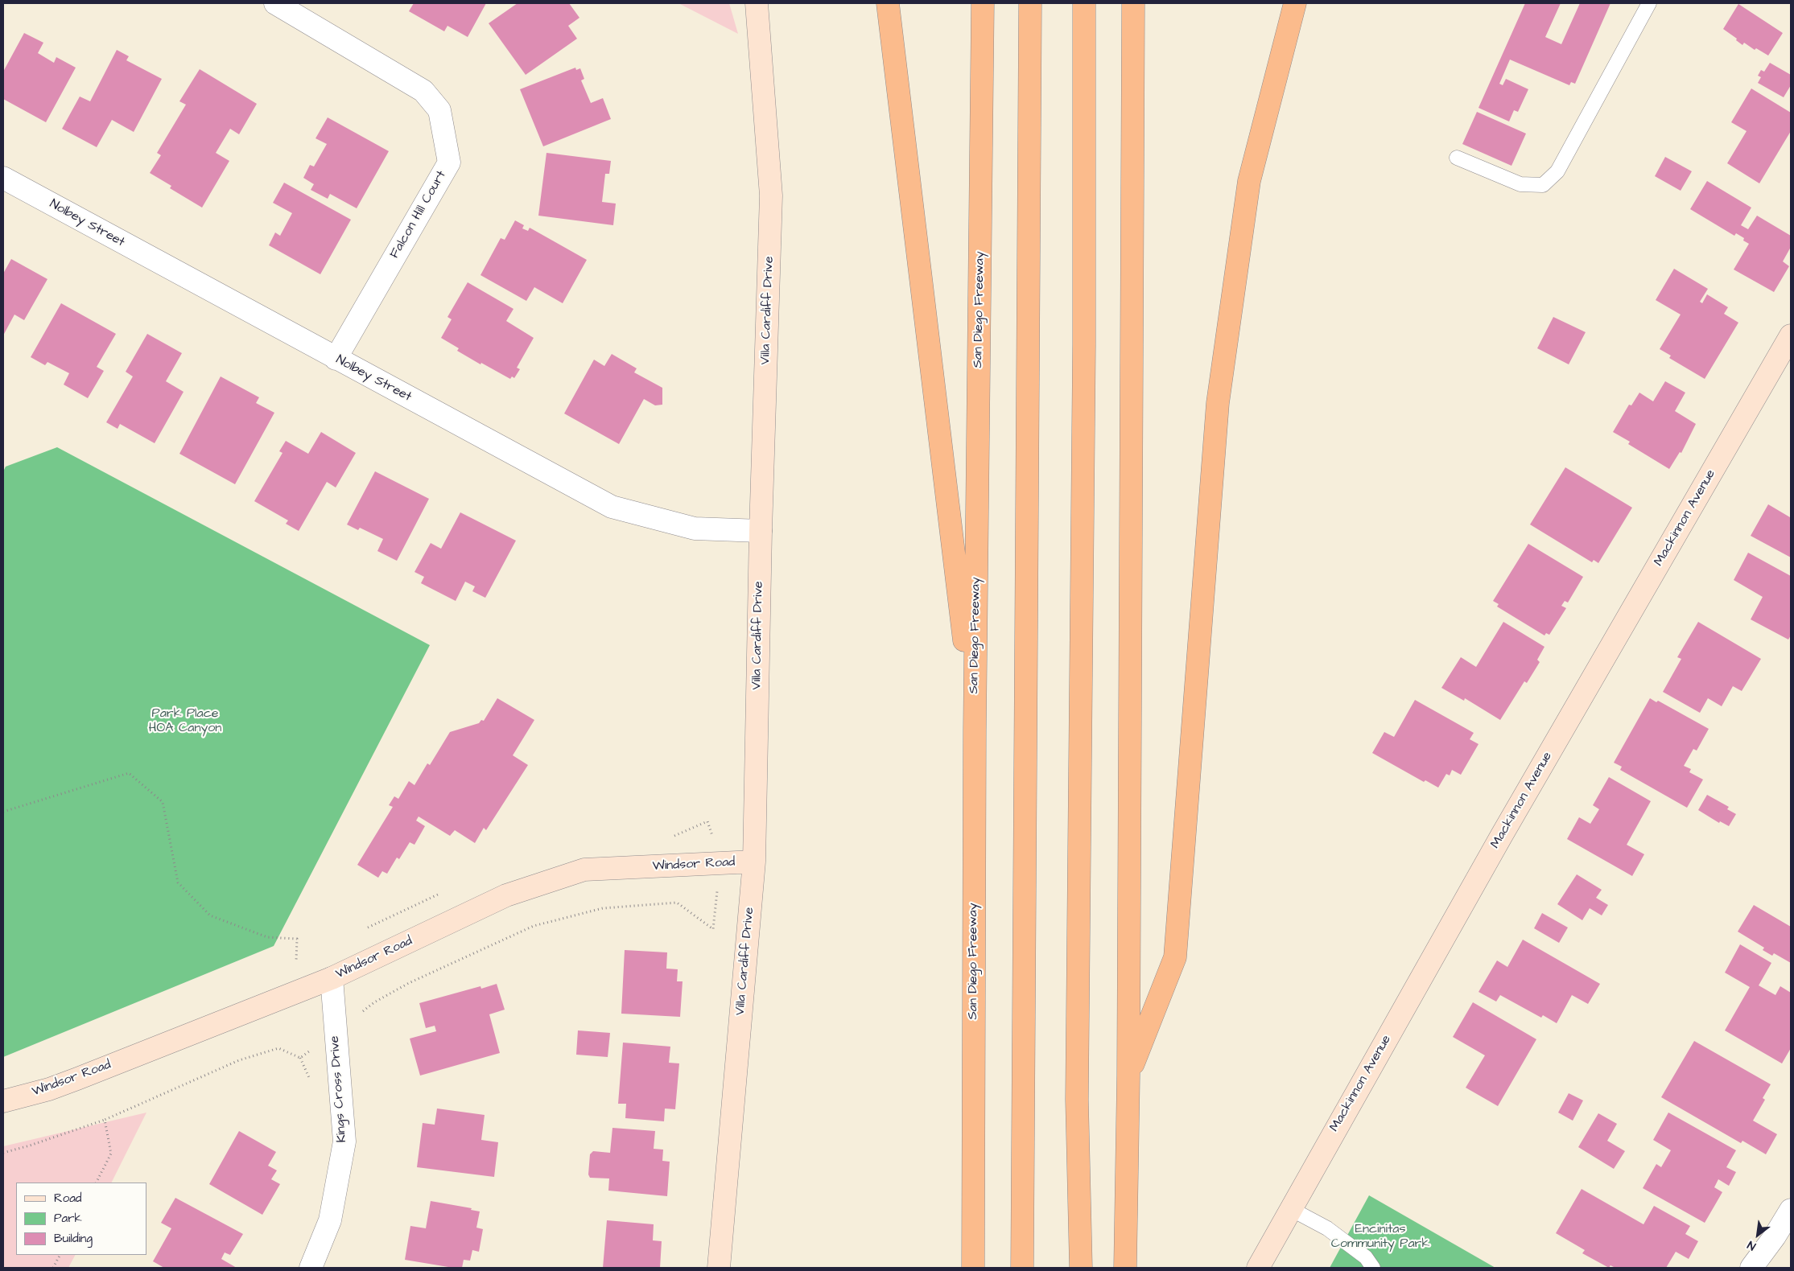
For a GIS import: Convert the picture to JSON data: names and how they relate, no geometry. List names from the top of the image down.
{
  "streets": {
    "highway": ["San Diego Freeway"],
    "street": [
      "Falcon Hill Court",
      "Nolbey Street",
      "Villa Cardiff Drive",
      "Mackinnon Avenue",
      "Windsor Road",
      "Kings Cross Drive"
    ]
  },
  "crossings": [
    ["Falcon Hill Court", "Nolbey Street"],
    ["Nolbey Street", "Villa Cardiff Drive"],
    ["Villa Cardiff Drive", "Windsor Road"],
    ["Windsor Road", "Kings Cross Drive"]
  ],
  "parks": ["Park Place HOA Canyon", "Encinitas Community Park"],
  "legend": ["Road", "Park", "Building"],
  "north": "bottom left"
}
